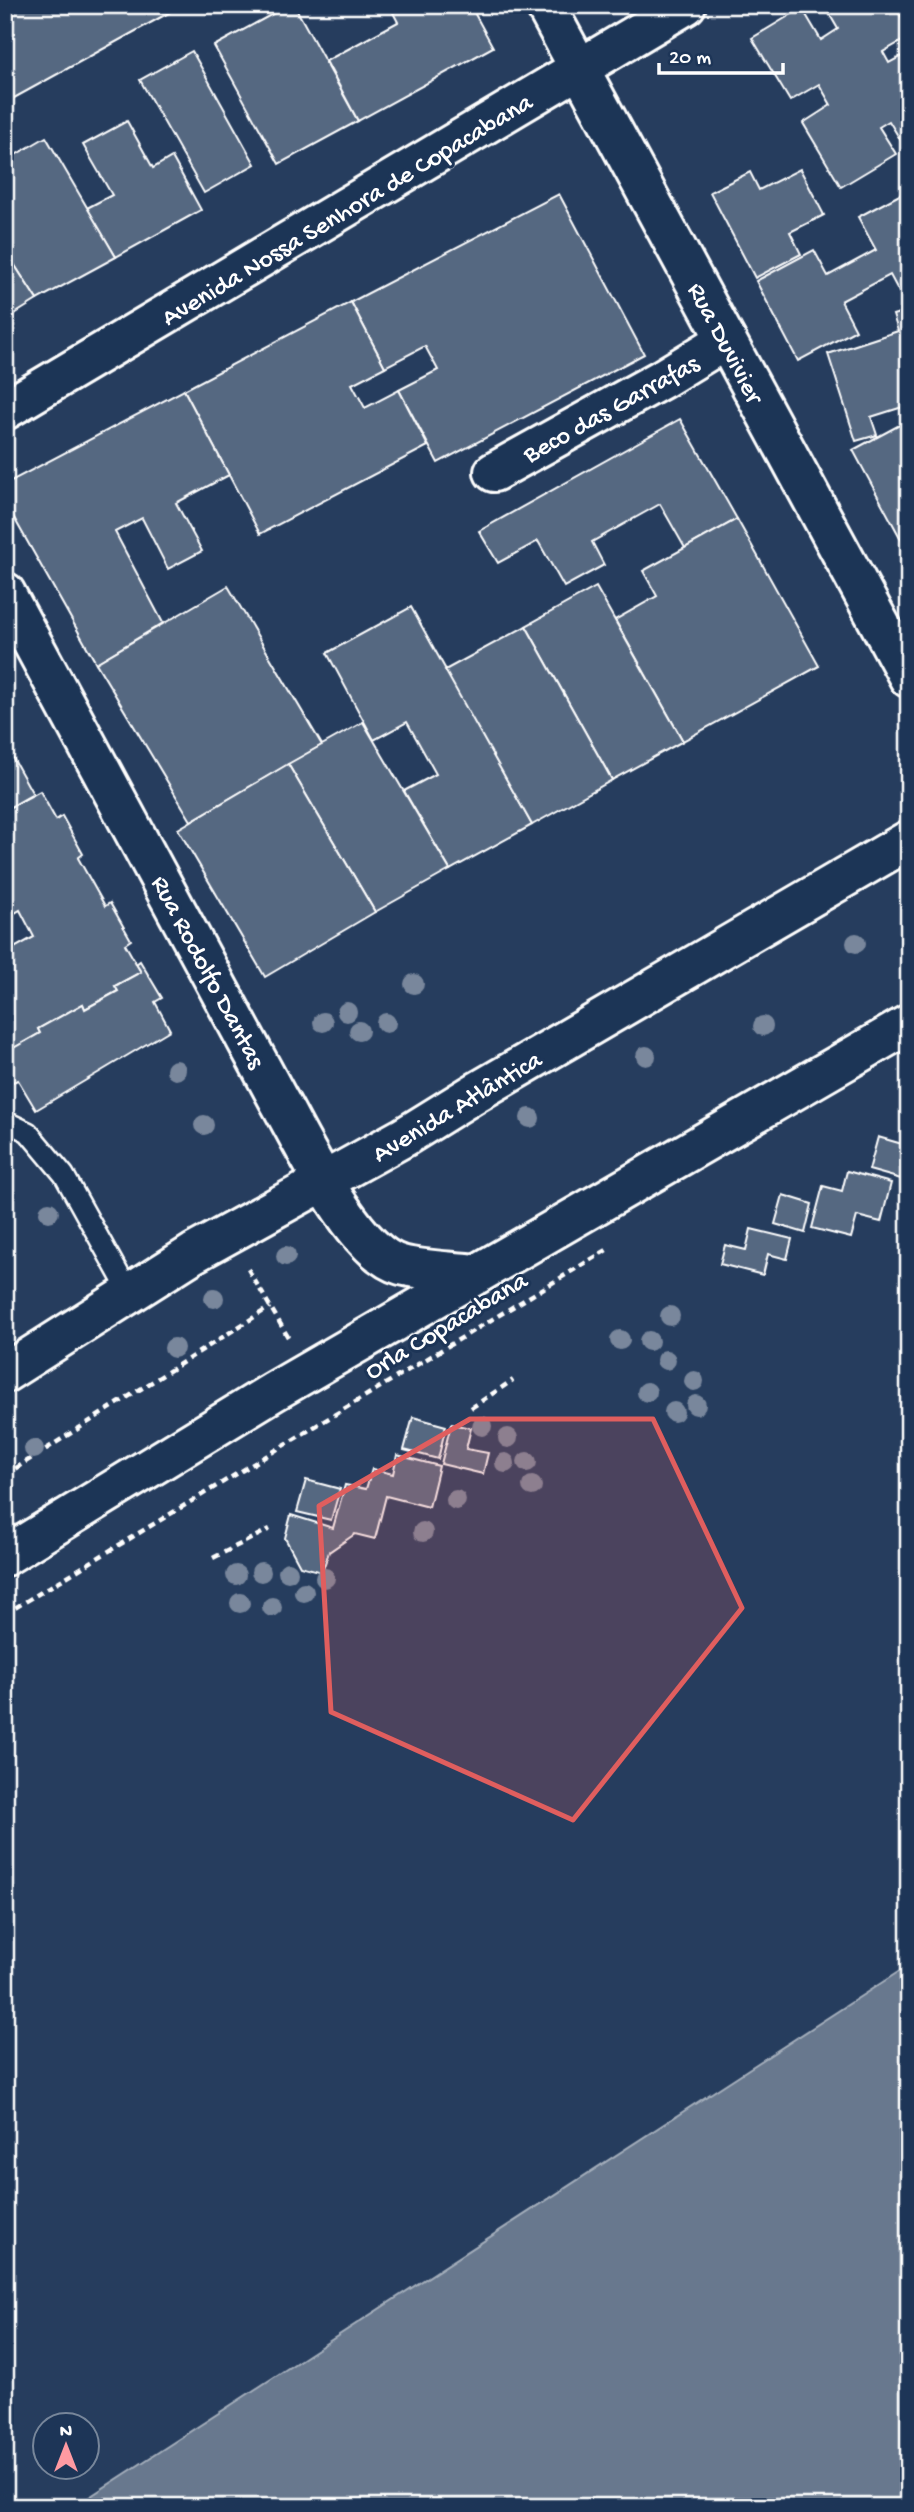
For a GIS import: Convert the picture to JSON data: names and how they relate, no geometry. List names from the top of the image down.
{
  "streets": {
    "main road": [
      "Avenida Nossa Senhora de Copacabana",
      "Rua Duvivier",
      "Beco das Garrafas",
      "Rua Rodolfo Dantas",
      "Avenida Atlântica"
    ],
    "path": ["Orla Copacabana"]
  },
  "crossings": [
    ["Avenida Nossa Senhora de Copacabana", "Rua Duvivier"],
    ["Rua Duvivier", "Beco das Garrafas"],
    ["Rua Rodolfo Dantas", "Avenida Atlântica"]
  ],
  "scale_bar": "20 m",
  "north": "top"
}
